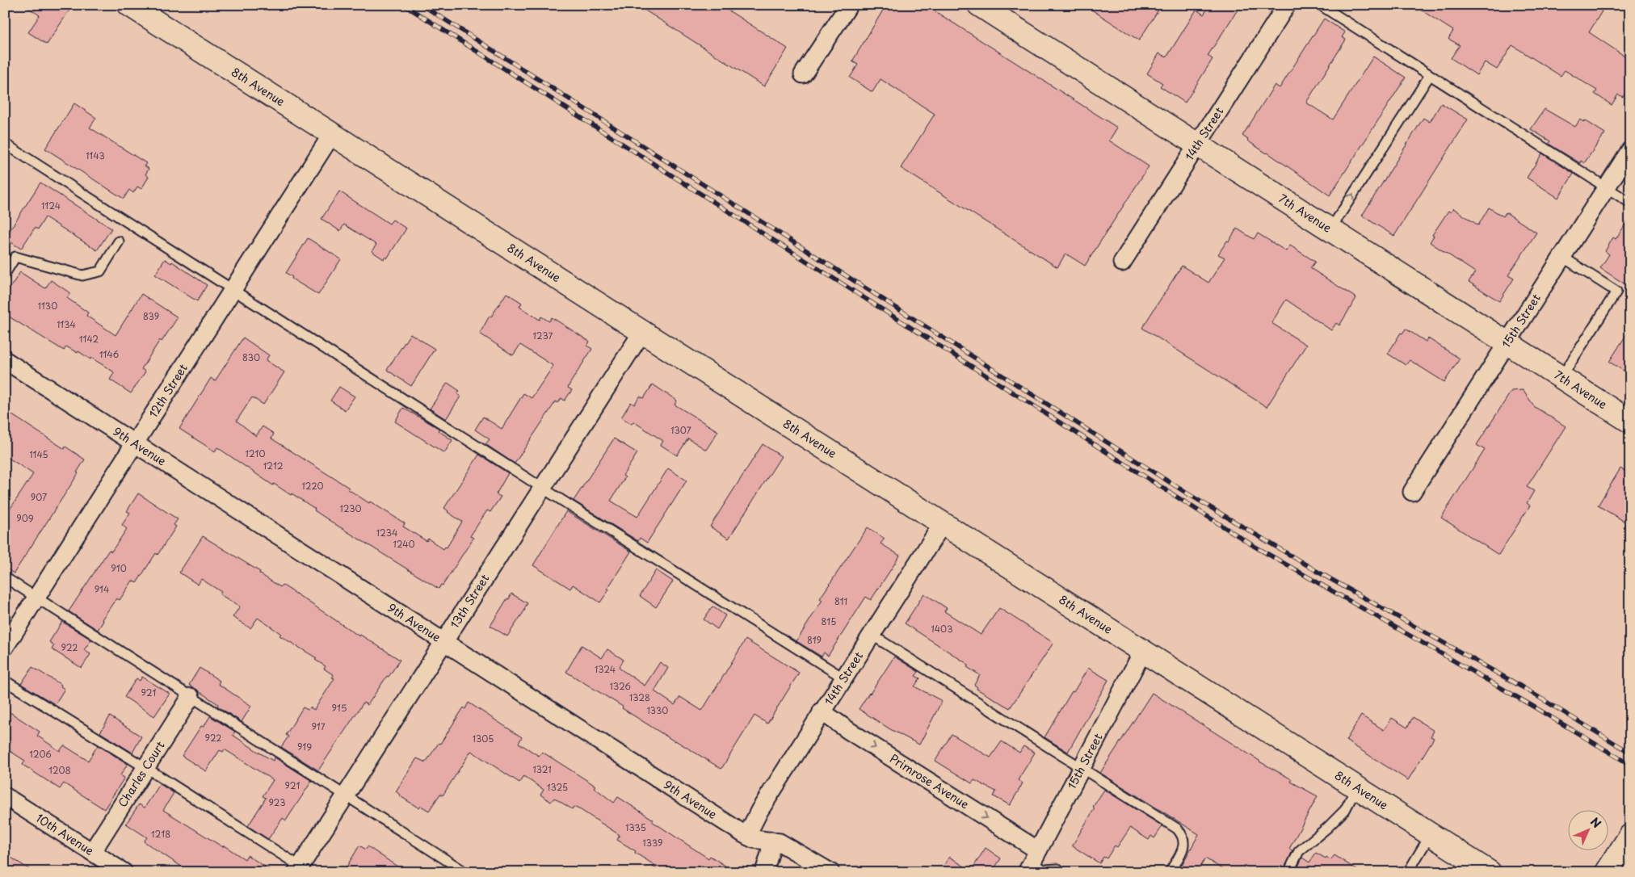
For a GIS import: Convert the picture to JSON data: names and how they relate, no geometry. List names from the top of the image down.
{
  "streets": {
    "main road": ["8th Avenue", "7th Avenue"],
    "street": [
      "14th Street",
      "15th Street",
      "12th Street",
      "9th Avenue",
      "13th Street",
      "Charles Court",
      "Primrose Avenue",
      "10th Avenue"
    ]
  },
  "crossings": [
    ["8th Avenue", "14th Street"],
    ["8th Avenue", "15th Street"],
    ["8th Avenue", "12th Street"],
    ["8th Avenue", "13th Street"],
    ["14th Street", "7th Avenue"],
    ["14th Street", "9th Avenue"],
    ["14th Street", "Primrose Avenue"],
    ["7th Avenue", "15th Street"],
    ["15th Street", "Primrose Avenue"],
    ["12th Street", "9th Avenue"],
    ["9th Avenue", "13th Street"],
    ["Charles Court", "10th Avenue"]
  ],
  "one_way": ["Primrose Avenue"],
  "house_numbers": [
    "1143",
    "1124",
    "1130",
    "839",
    "1134",
    "1237",
    "1142",
    "1146",
    "830",
    "1307",
    "1210",
    "1145",
    "1212",
    "1220",
    "907",
    "1230",
    "909",
    "1234",
    "1240",
    "910",
    "914",
    "811",
    "815",
    "1403",
    "819",
    "922",
    "1324",
    "1326",
    "921",
    "1328",
    "915",
    "1330",
    "917",
    "922",
    "1305",
    "919",
    "1206",
    "1321",
    "1208",
    "921",
    "1325",
    "923",
    "1335",
    "1218",
    "1339"
  ],
  "north": "top right"
}
